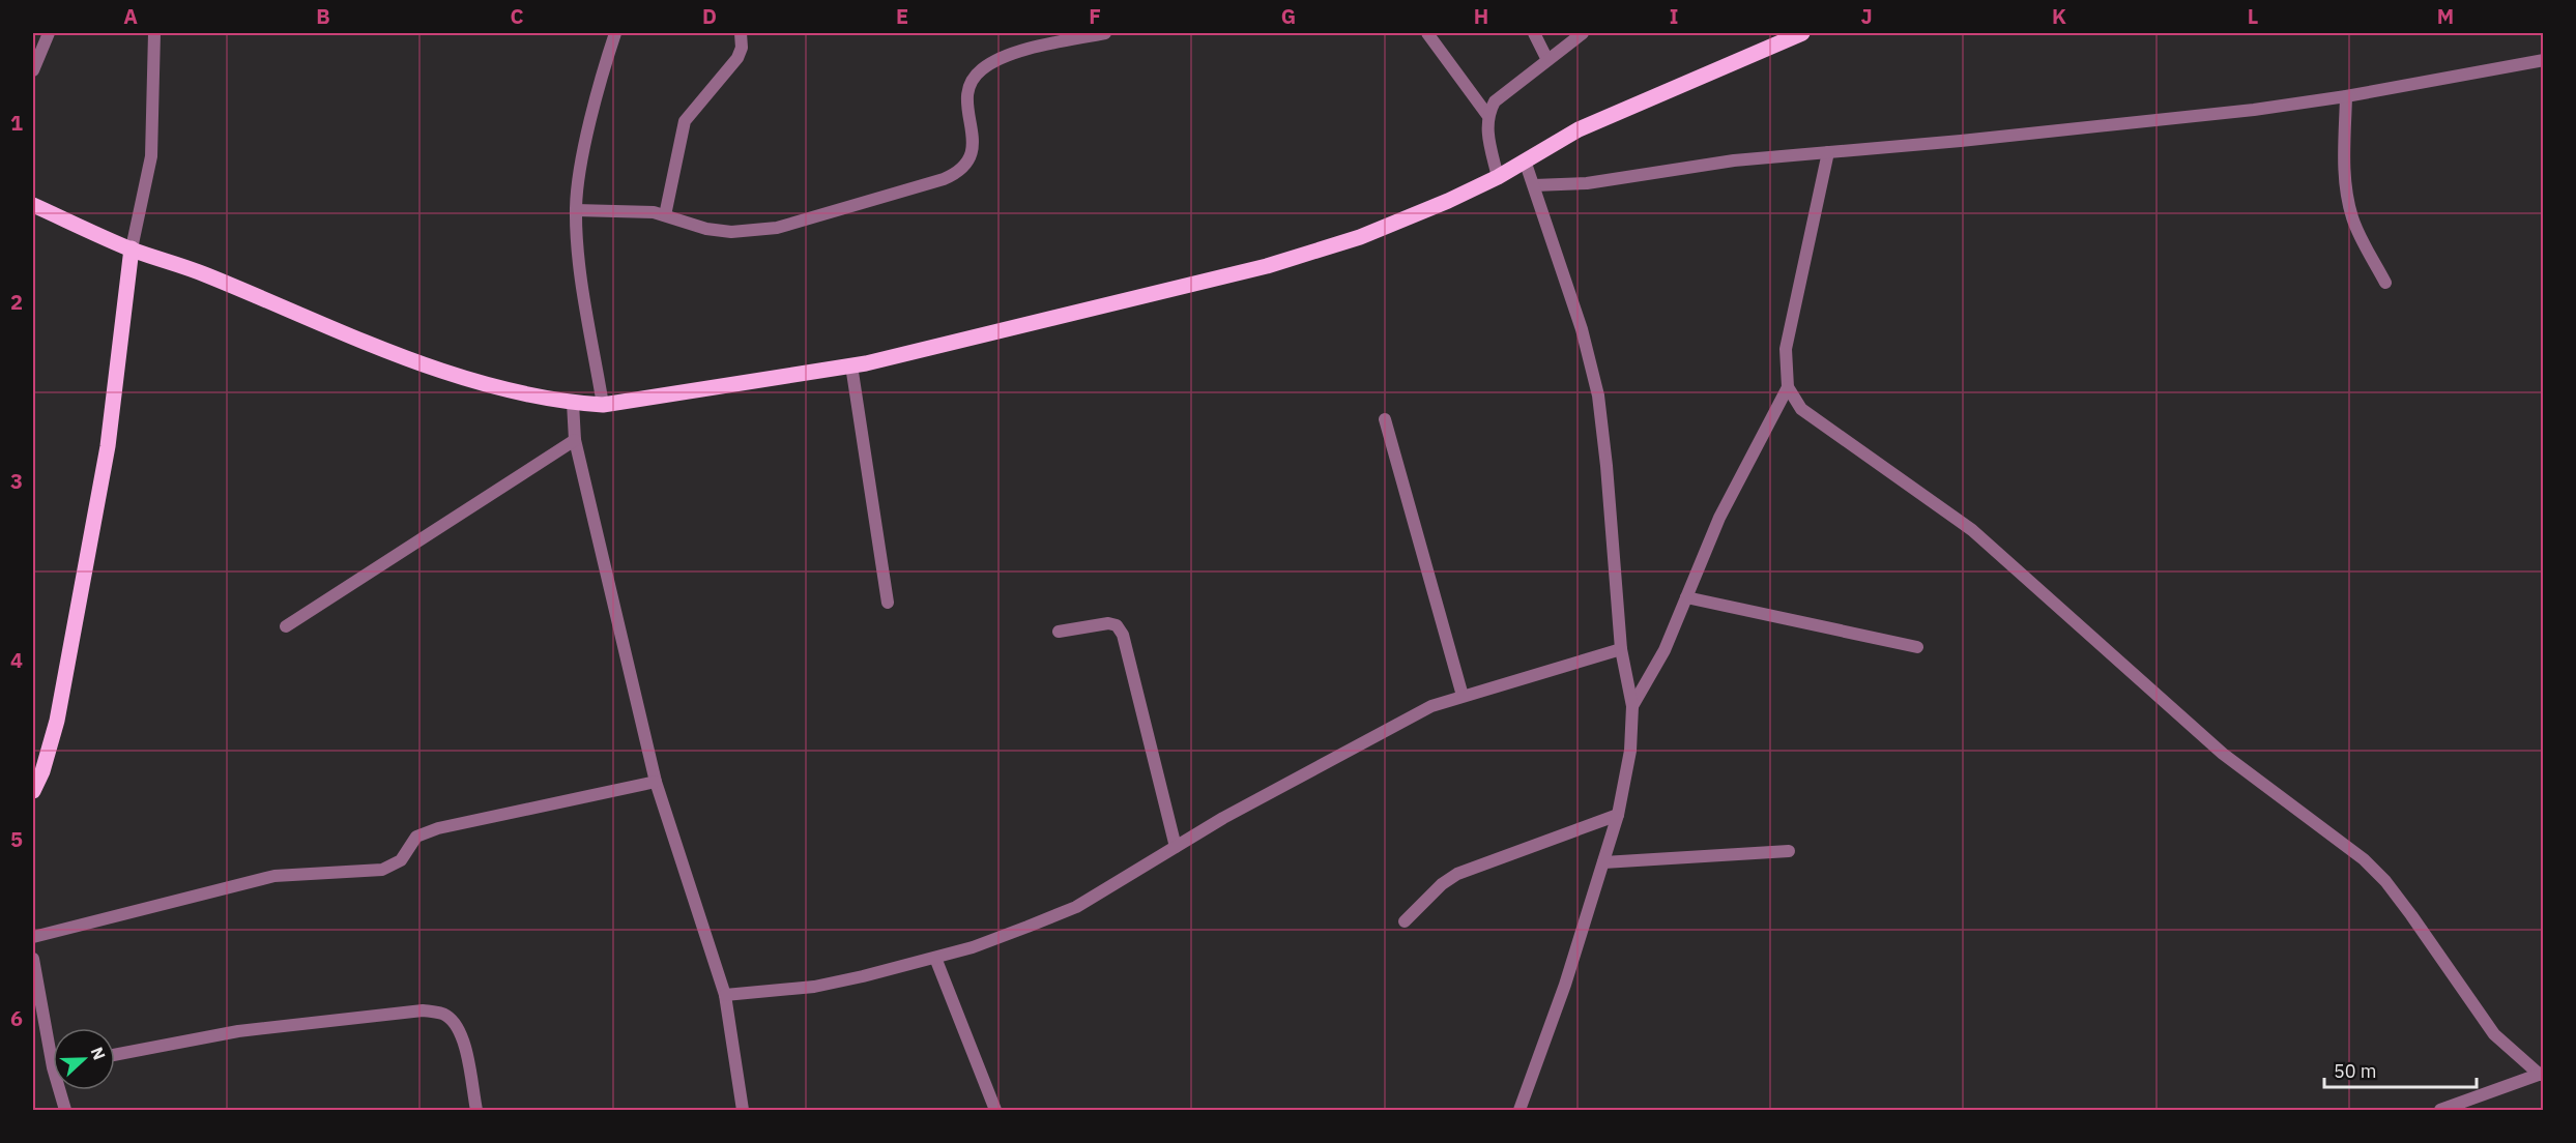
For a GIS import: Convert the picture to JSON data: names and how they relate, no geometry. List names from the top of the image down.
{
  "scale_bar": "50 m",
  "north": "right",
  "grid": {
    "columns": [
      "A",
      "B",
      "C",
      "D",
      "E",
      "F",
      "G",
      "H",
      "I",
      "J",
      "K",
      "L",
      "M"
    ],
    "rows": [
      "1",
      "2",
      "3",
      "4",
      "5",
      "6"
    ]
  }
}
